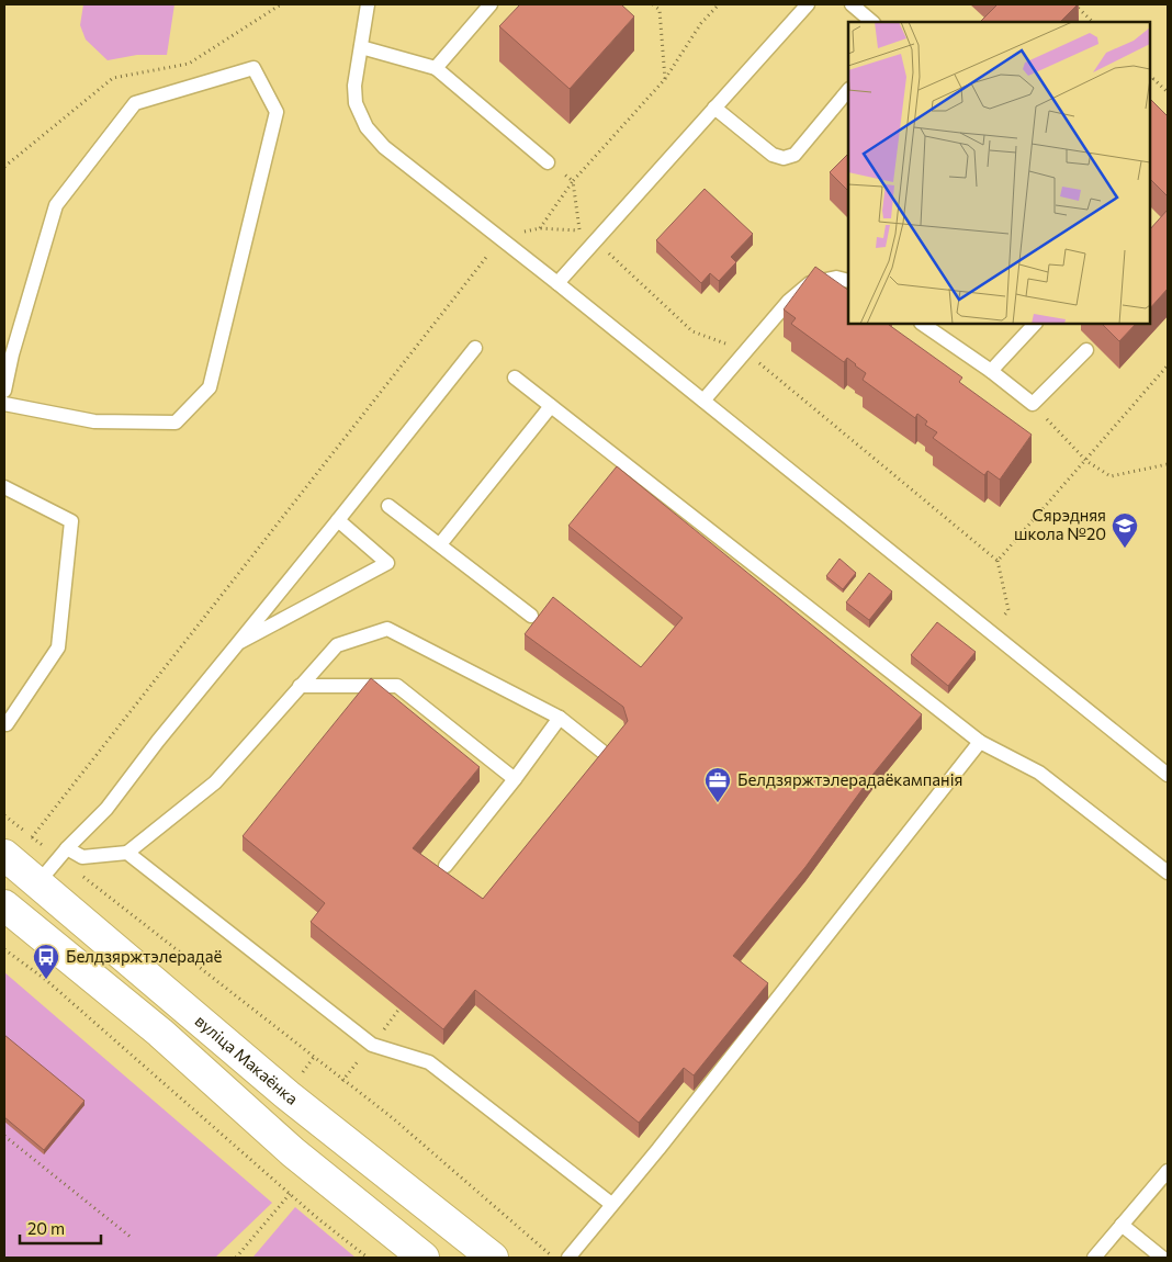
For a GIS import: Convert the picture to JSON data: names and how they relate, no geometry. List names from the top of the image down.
{
  "streets": {
    "street": ["вуліца Макаёнка"]
  },
  "places": {
    "school or university": ["Сярэдняя школа №20"],
    "office": ["Белдзяржтэлерадаёкампанія"],
    "bus stop": ["Белдзяржтэлерадаё"]
  },
  "scale_bar": "20 m"
}
